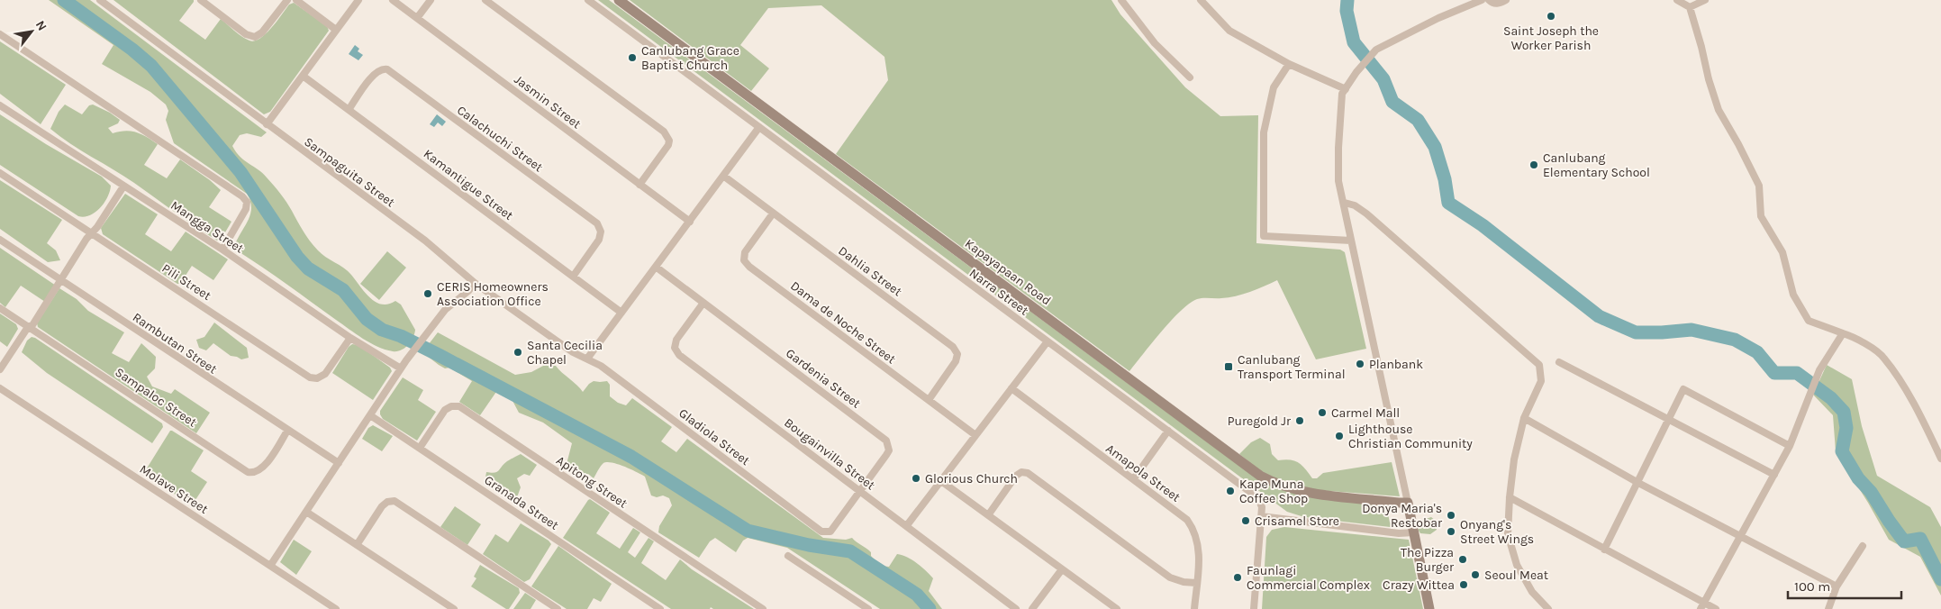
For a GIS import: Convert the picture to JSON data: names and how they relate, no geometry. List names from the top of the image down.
{
  "streets": {
    "street": [
      "Jasmin Street",
      "Calachuchi Street",
      "Sampaguita Street",
      "Kamantigue Street",
      "Mangga Street",
      "Dahlia Street",
      "Kapayapaan Road",
      "Pili Street",
      "Narra Street",
      "Dama de Noche Street",
      "Rambutan Street",
      "Gardenia Street",
      "Sampaloc Street",
      "Gladiola Street",
      "Bougainvilla Street",
      "Amapola Street",
      "Apitong Street",
      "Molave Street",
      "Granada Street"
    ]
  },
  "crossings": [
    ["Calachuchi Street", "Kamantigue Street"],
    ["Sampaguita Street", "Gladiola Street"],
    ["Mangga Street", "Pili Street"],
    ["Dahlia Street", "Dama de Noche Street"],
    ["Rambutan Street", "Sampaloc Street"],
    ["Gardenia Street", "Gladiola Street"],
    ["Gardenia Street", "Bougainvilla Street"],
    ["Apitong Street", "Granada Street"]
  ],
  "places": {
    "other": [
      "Saint Joseph the Worker Parish",
      "Canlubang Grace Baptist Church",
      "Canlubang Elementary School",
      "CERIS Homeowners Association Office",
      "Santa Cecilia Chapel",
      "Planbank",
      "Carmel Mall",
      "Puregold Jr",
      "Lighthouse Christian Community",
      "Glorious Church",
      "Kape Muna Coffee Shop",
      "Donya Maria's Restobar",
      "Crisamel Store",
      "Onyang's Street Wings",
      "The Pizza Burger",
      "Seoul Meat",
      "Faunlagi Commercial Complex",
      "Crazy Wittea"
    ],
    "transit": ["Canlubang Transport Terminal"]
  },
  "scale_bar": "100 m",
  "north": "top right"
}
